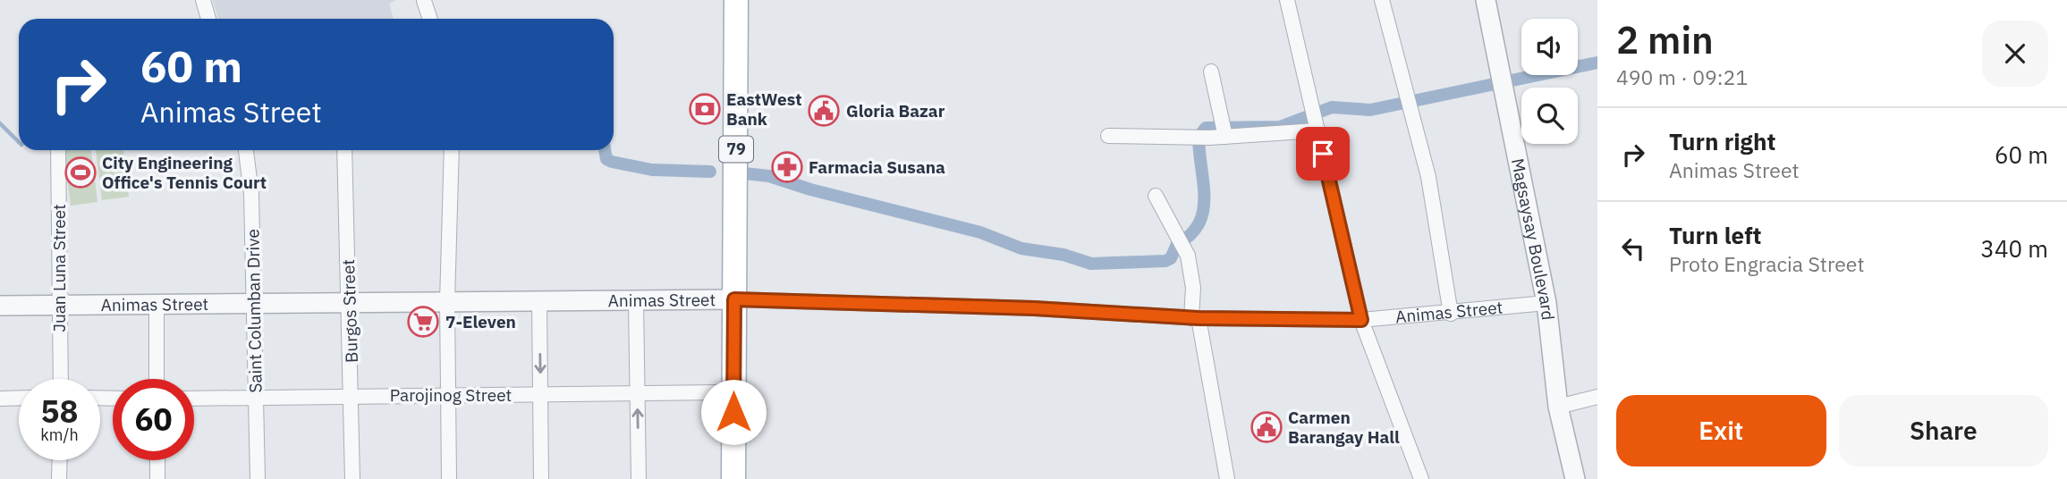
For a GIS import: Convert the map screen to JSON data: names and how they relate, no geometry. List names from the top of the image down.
{
  "streets": {
    "main road": ["79"],
    "street": [
      "Magsaysay Boulevard",
      "Juan Luna Street",
      "Animas Street",
      "Saint Columban Drive",
      "Burgos Street",
      "Parojinog Street"
    ]
  },
  "crossings": [
    ["79", "Animas Street"],
    ["79", "Parojinog Street"],
    ["Magsaysay Boulevard", "Animas Street"],
    ["Juan Luna Street", "Animas Street"],
    ["Animas Street", "Saint Columban Drive"],
    ["Animas Street", "Burgos Street"],
    ["Saint Columban Drive", "Parojinog Street"],
    ["Burgos Street", "Parojinog Street"]
  ],
  "places": {
    "bank": ["EastWest Bank"],
    "public building": ["Gloria Bazar", "Carmen Barangay Hall"],
    "pharmacy": ["Farmacia Susana"],
    "sports": ["City Engineering Office's Tennis Court"],
    "supermarket": ["7-Eleven"]
  },
  "page": {
    "heading": ["2 min", "490 m · 09:21"],
    "turn": ["60 m", "Animas Street"],
    "list": [
      {
        "name": "Turn right",
        "note": "Animas Street",
        "value": "60 m"
      },
      {
        "name": "Turn left",
        "note": "Proto Engracia Street",
        "value": "340 m"
      }
    ],
    "speed": "58 km/h",
    "limit": "60",
    "buttons": ["Exit", "Share"]
  }
}
